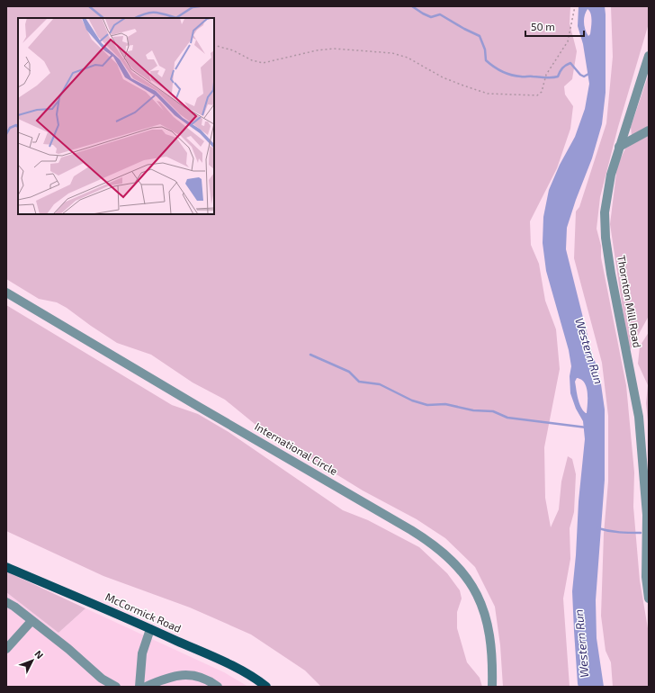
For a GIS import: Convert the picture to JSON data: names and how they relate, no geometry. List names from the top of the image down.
{
  "streets": {
    "main road": ["McCormick Road"],
    "street": ["Thornton Mill Road", "International Circle"]
  },
  "water": ["Western Run"],
  "scale_bar": "50 m",
  "north": "top right"
}
